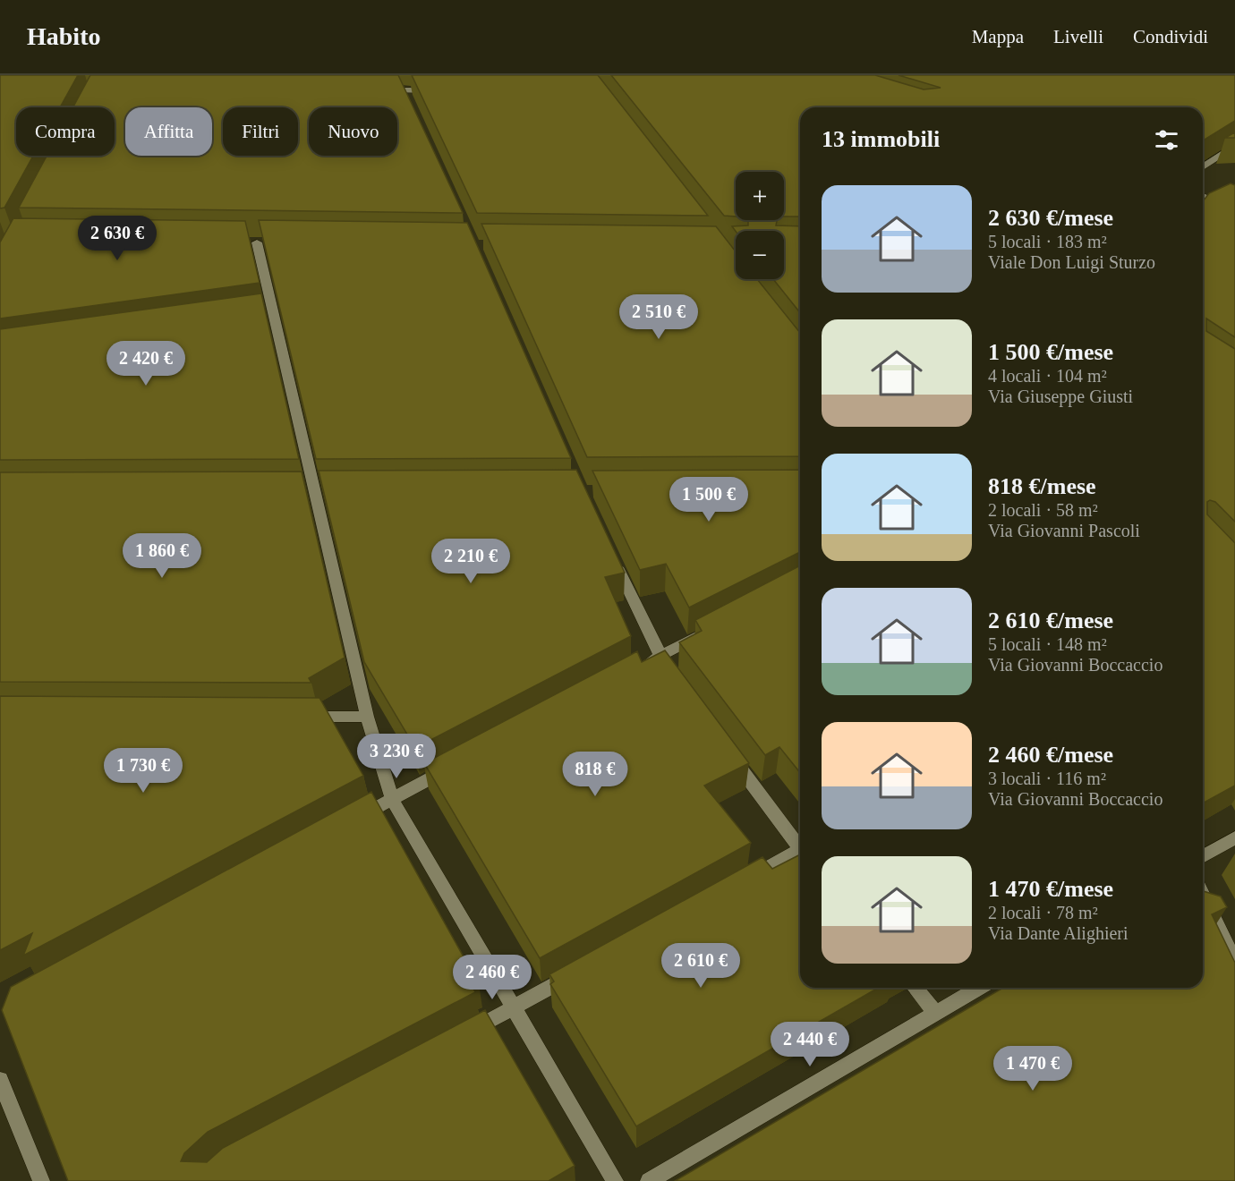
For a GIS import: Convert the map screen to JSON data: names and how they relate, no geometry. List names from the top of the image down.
{
  "page": {
    "header": "Habito",
    "nav": ["Mappa", "Livelli", "Condividi"],
    "chip": [
      "Compra",
      "Affitta",
      "Filtri",
      "Nuovo"
    ],
    "heading": "13 immobili",
    "map_buttons": ["+", "−"],
    "list": [
      {
        "name": "2 630 €/mese",
        "note": "5 locali · 183 m² · Viale Don Luigi Sturzo"
      },
      {
        "name": "1 500 €/mese",
        "note": "4 locali · 104 m² · Via Giuseppe Giusti"
      },
      {
        "name": "818 €/mese",
        "note": "2 locali · 58 m² · Via Giovanni Pascoli"
      },
      {
        "name": "2 610 €/mese",
        "note": "5 locali · 148 m² · Via Giovanni Boccaccio"
      },
      {
        "name": "2 460 €/mese",
        "note": "3 locali · 116 m² · Via Giovanni Boccaccio"
      },
      {
        "name": "1 470 €/mese",
        "note": "2 locali · 78 m² · Via Dante Alighieri"
      }
    ],
    "price": [
      "2 630 €",
      "2 510 €",
      "2 420 €",
      "1 500 €",
      "1 860 €",
      "2 210 €",
      "3 230 €",
      "1 730 €",
      "818 €",
      "2 610 €",
      "2 460 €",
      "2 440 €",
      "1 470 €"
    ]
  }
}
